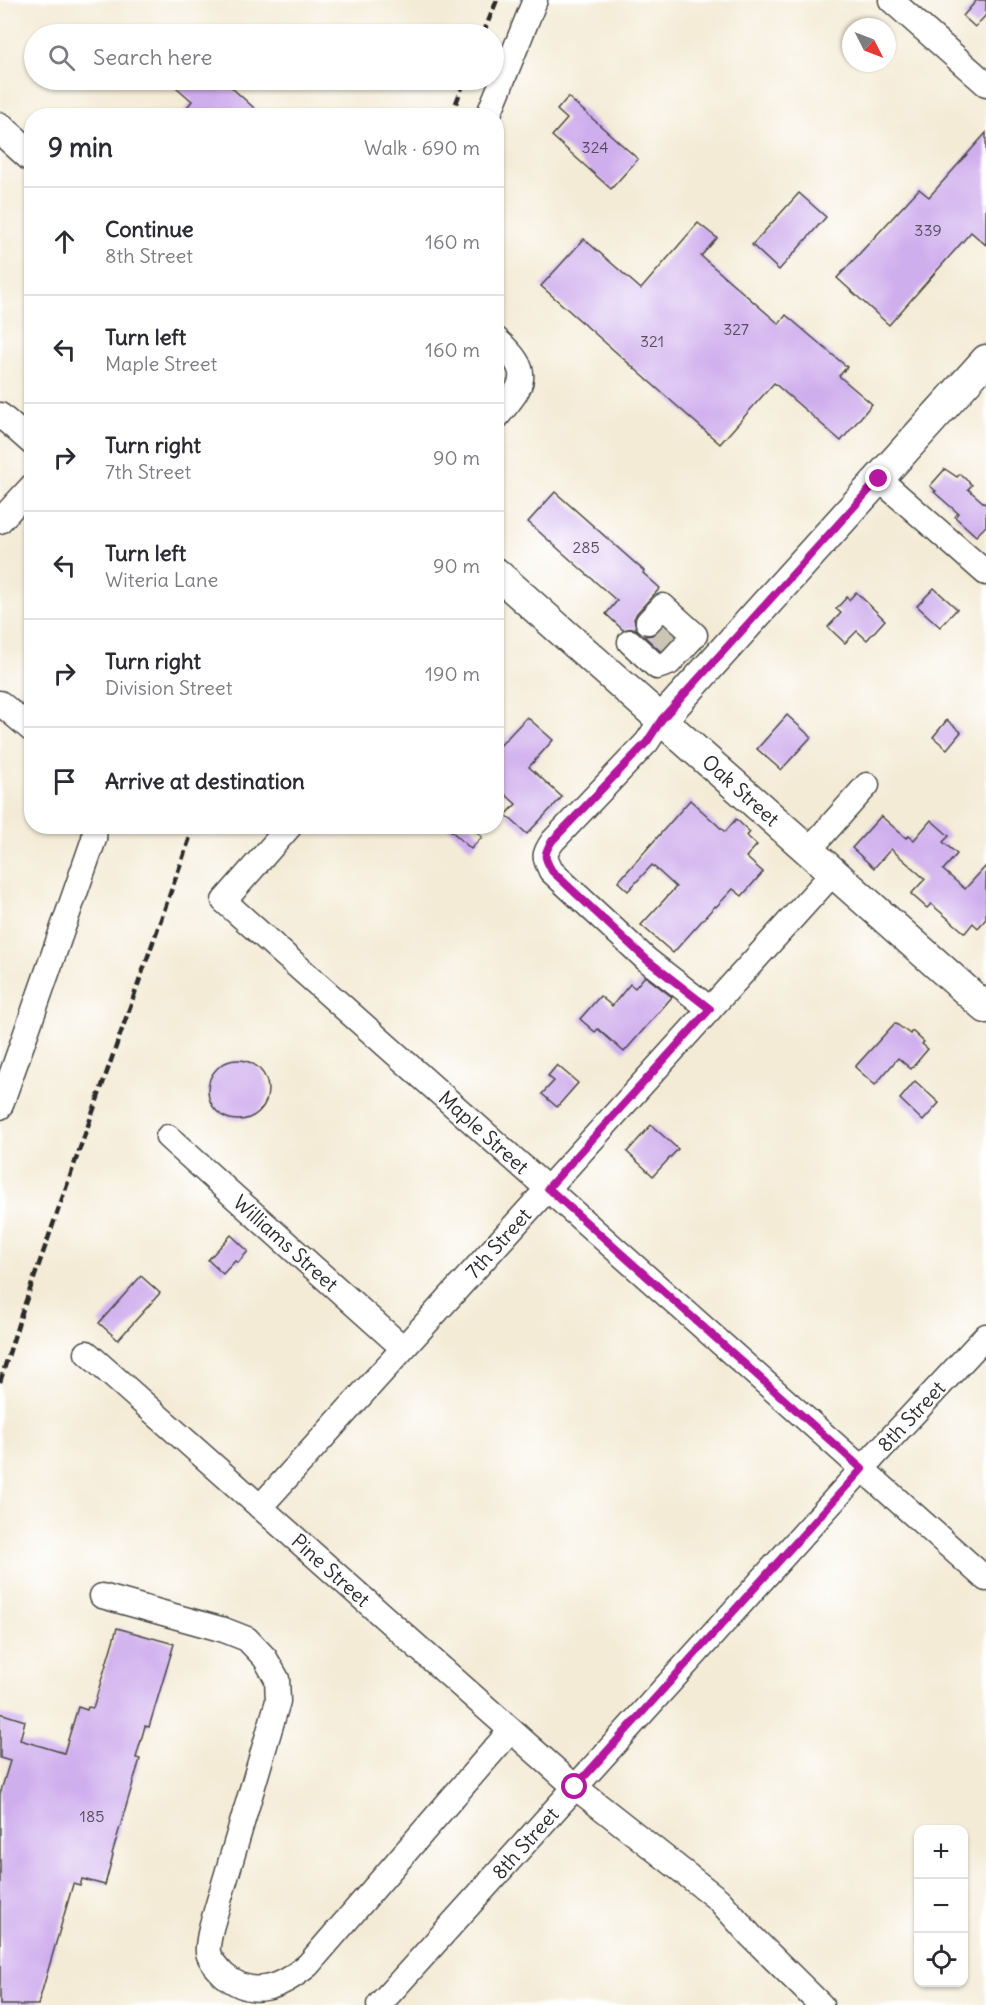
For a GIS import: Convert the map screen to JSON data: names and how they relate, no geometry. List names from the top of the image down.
{
  "streets": {
    "main road": ["Oak Street"],
    "street": [
      "Maple Street",
      "Williams Street",
      "7th Street",
      "8th Street",
      "Pine Street"
    ]
  },
  "crossings": [
    ["Oak Street", "7th Street"],
    ["Maple Street", "7th Street"],
    ["Maple Street", "8th Street"],
    ["Williams Street", "7th Street"],
    ["7th Street", "Pine Street"],
    ["8th Street", "Pine Street"]
  ],
  "house_numbers": [
    "324",
    "339",
    "327",
    "321",
    "285",
    "185"
  ],
  "north": "bottom right",
  "page": {
    "search": "Search here",
    "heading": ["9 min", "Walk · 690 m"],
    "list": [
      ["Continue", "8th Street", "160 m"],
      ["Turn left", "Maple Street", "160 m"],
      ["Turn right", "7th Street", "90 m"],
      ["Turn left", "Witeria Lane", "90 m"],
      ["Turn right", "Division Street", "190 m"],
      "Arrive at destination"
    ],
    "map_buttons": ["+", "−"]
  }
}
